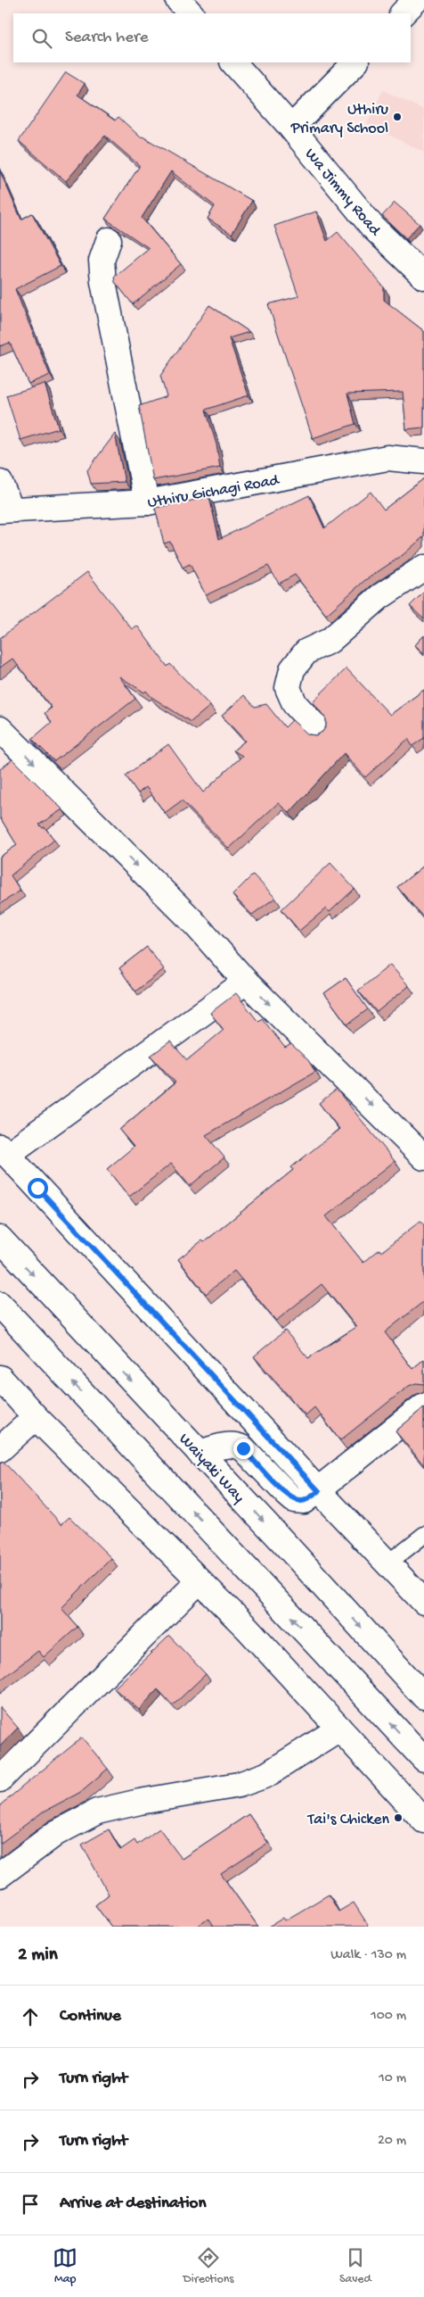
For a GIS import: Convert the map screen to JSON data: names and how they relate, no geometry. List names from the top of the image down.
{
  "streets": {
    "main road": ["Wa Jimmy Road", "Uthiru Gichagi Road", "Waiyaki Way"]
  },
  "places": ["Uthiru Primary School", "Tai's Chicken"],
  "page": {
    "search": "Search here",
    "heading": ["2 min", "Walk · 130 m"],
    "list": [
      ["Continue", "100 m"],
      ["Turn right", "10 m"],
      ["Turn right", "20 m"],
      "Arrive at destination"
    ],
    "nav": ["Map", "Directions", "Saved"]
  }
}
